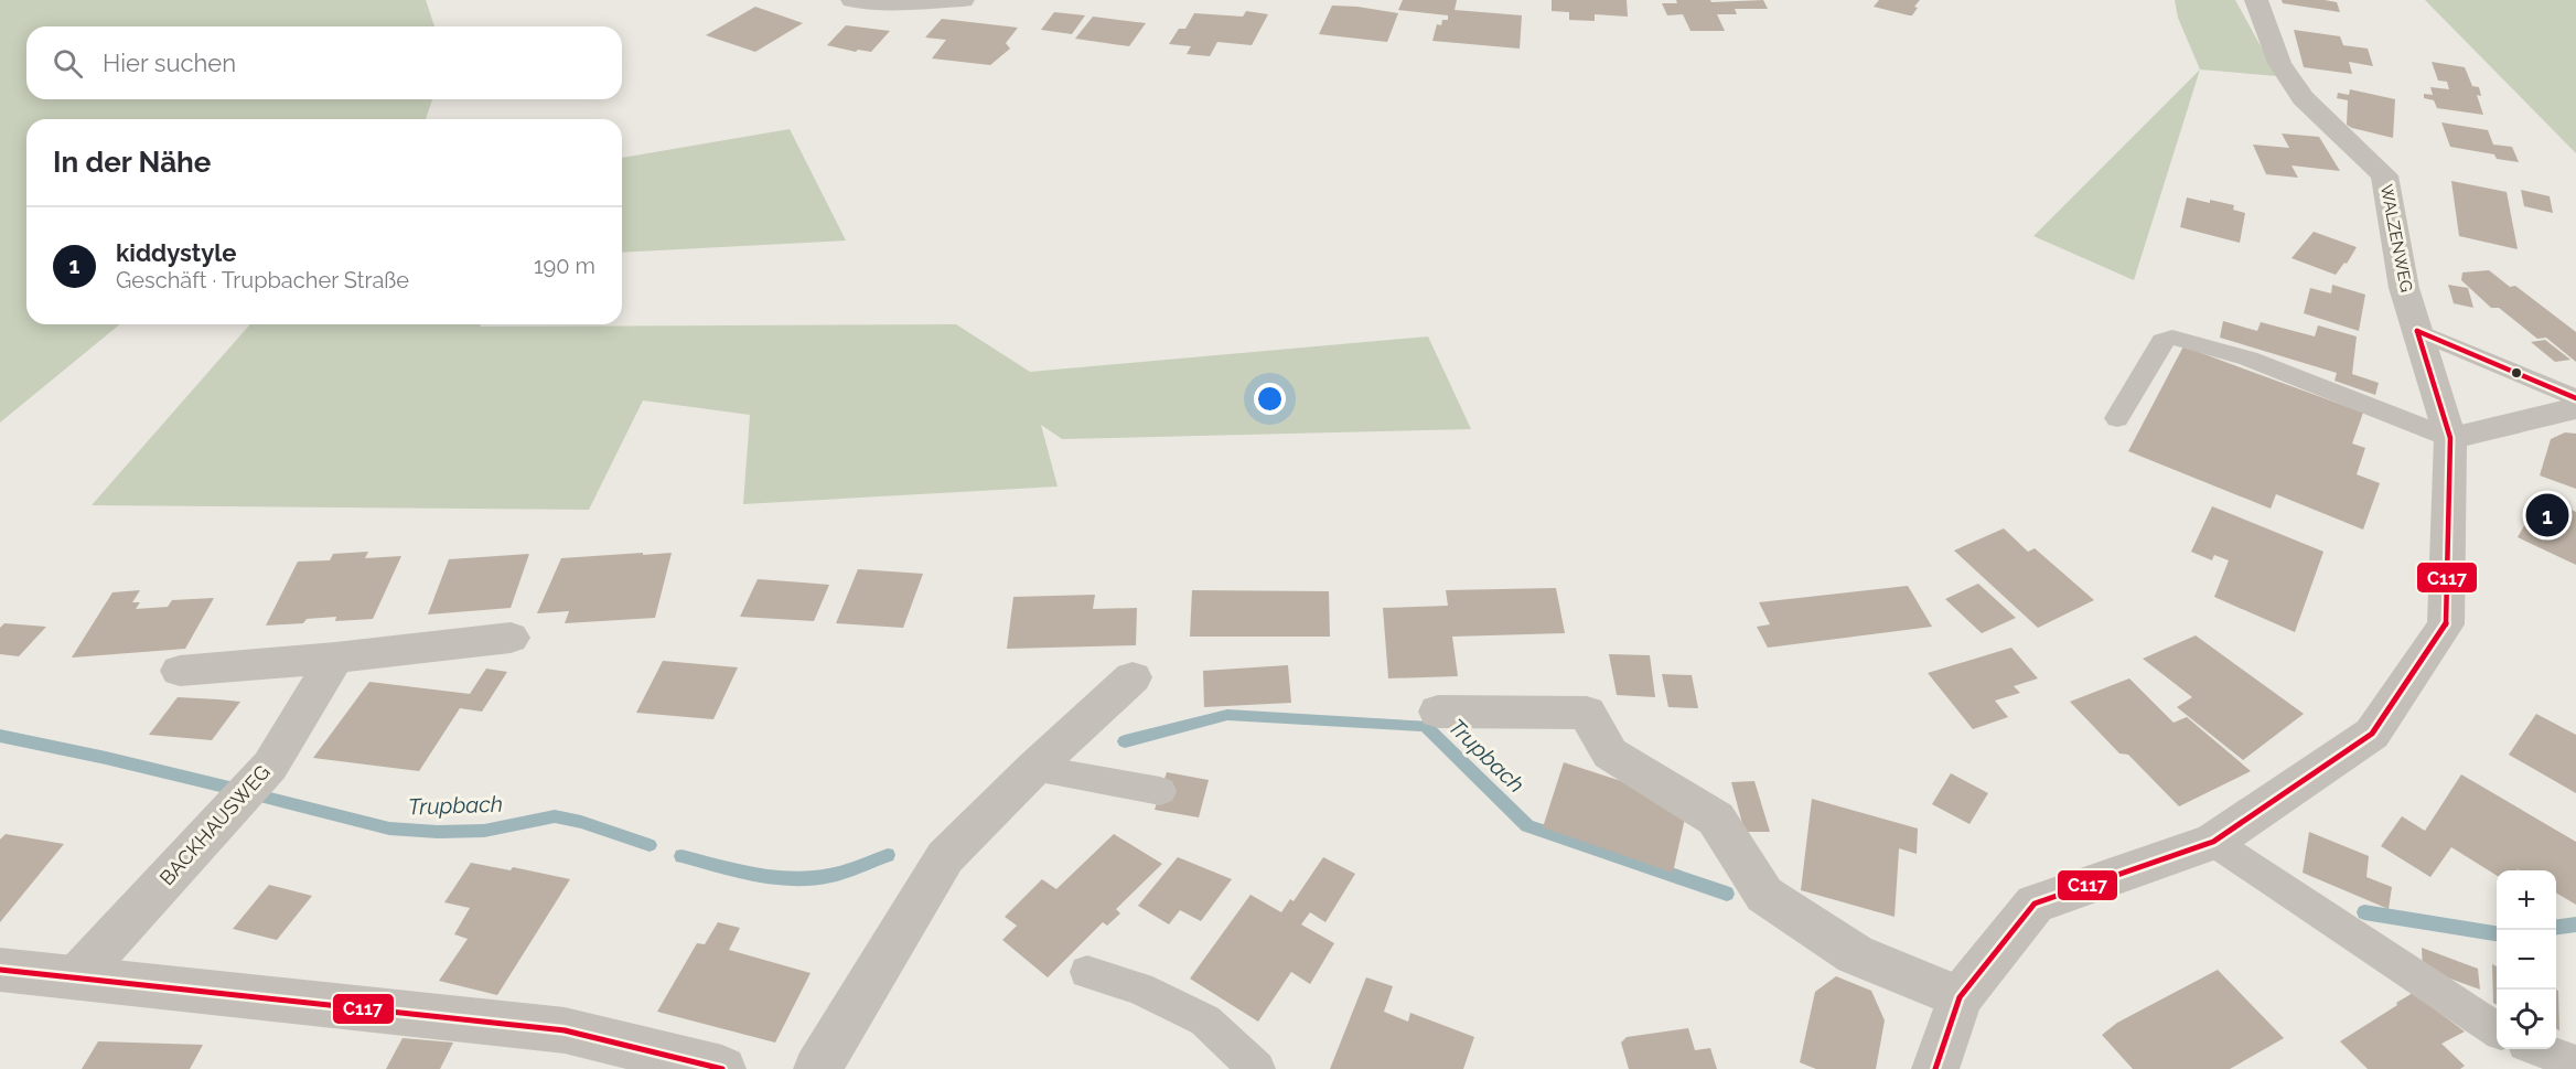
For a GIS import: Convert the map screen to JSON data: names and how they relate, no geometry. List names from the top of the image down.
{
  "streets": {
    "street": ["WALZENWEG", "BACKHAUSWEG"]
  },
  "water": ["Trupbach"],
  "lines": ["transit line C117"],
  "page": {
    "search": "Hier suchen",
    "heading": "In der Nähe",
    "list": [
      {
        "mark": "1",
        "name": "kiddystyle",
        "note": "Geschäft · Trupbacher Straße",
        "value": "190 m"
      }
    ],
    "pins": "1",
    "map_buttons": ["+", "−"]
  }
}
